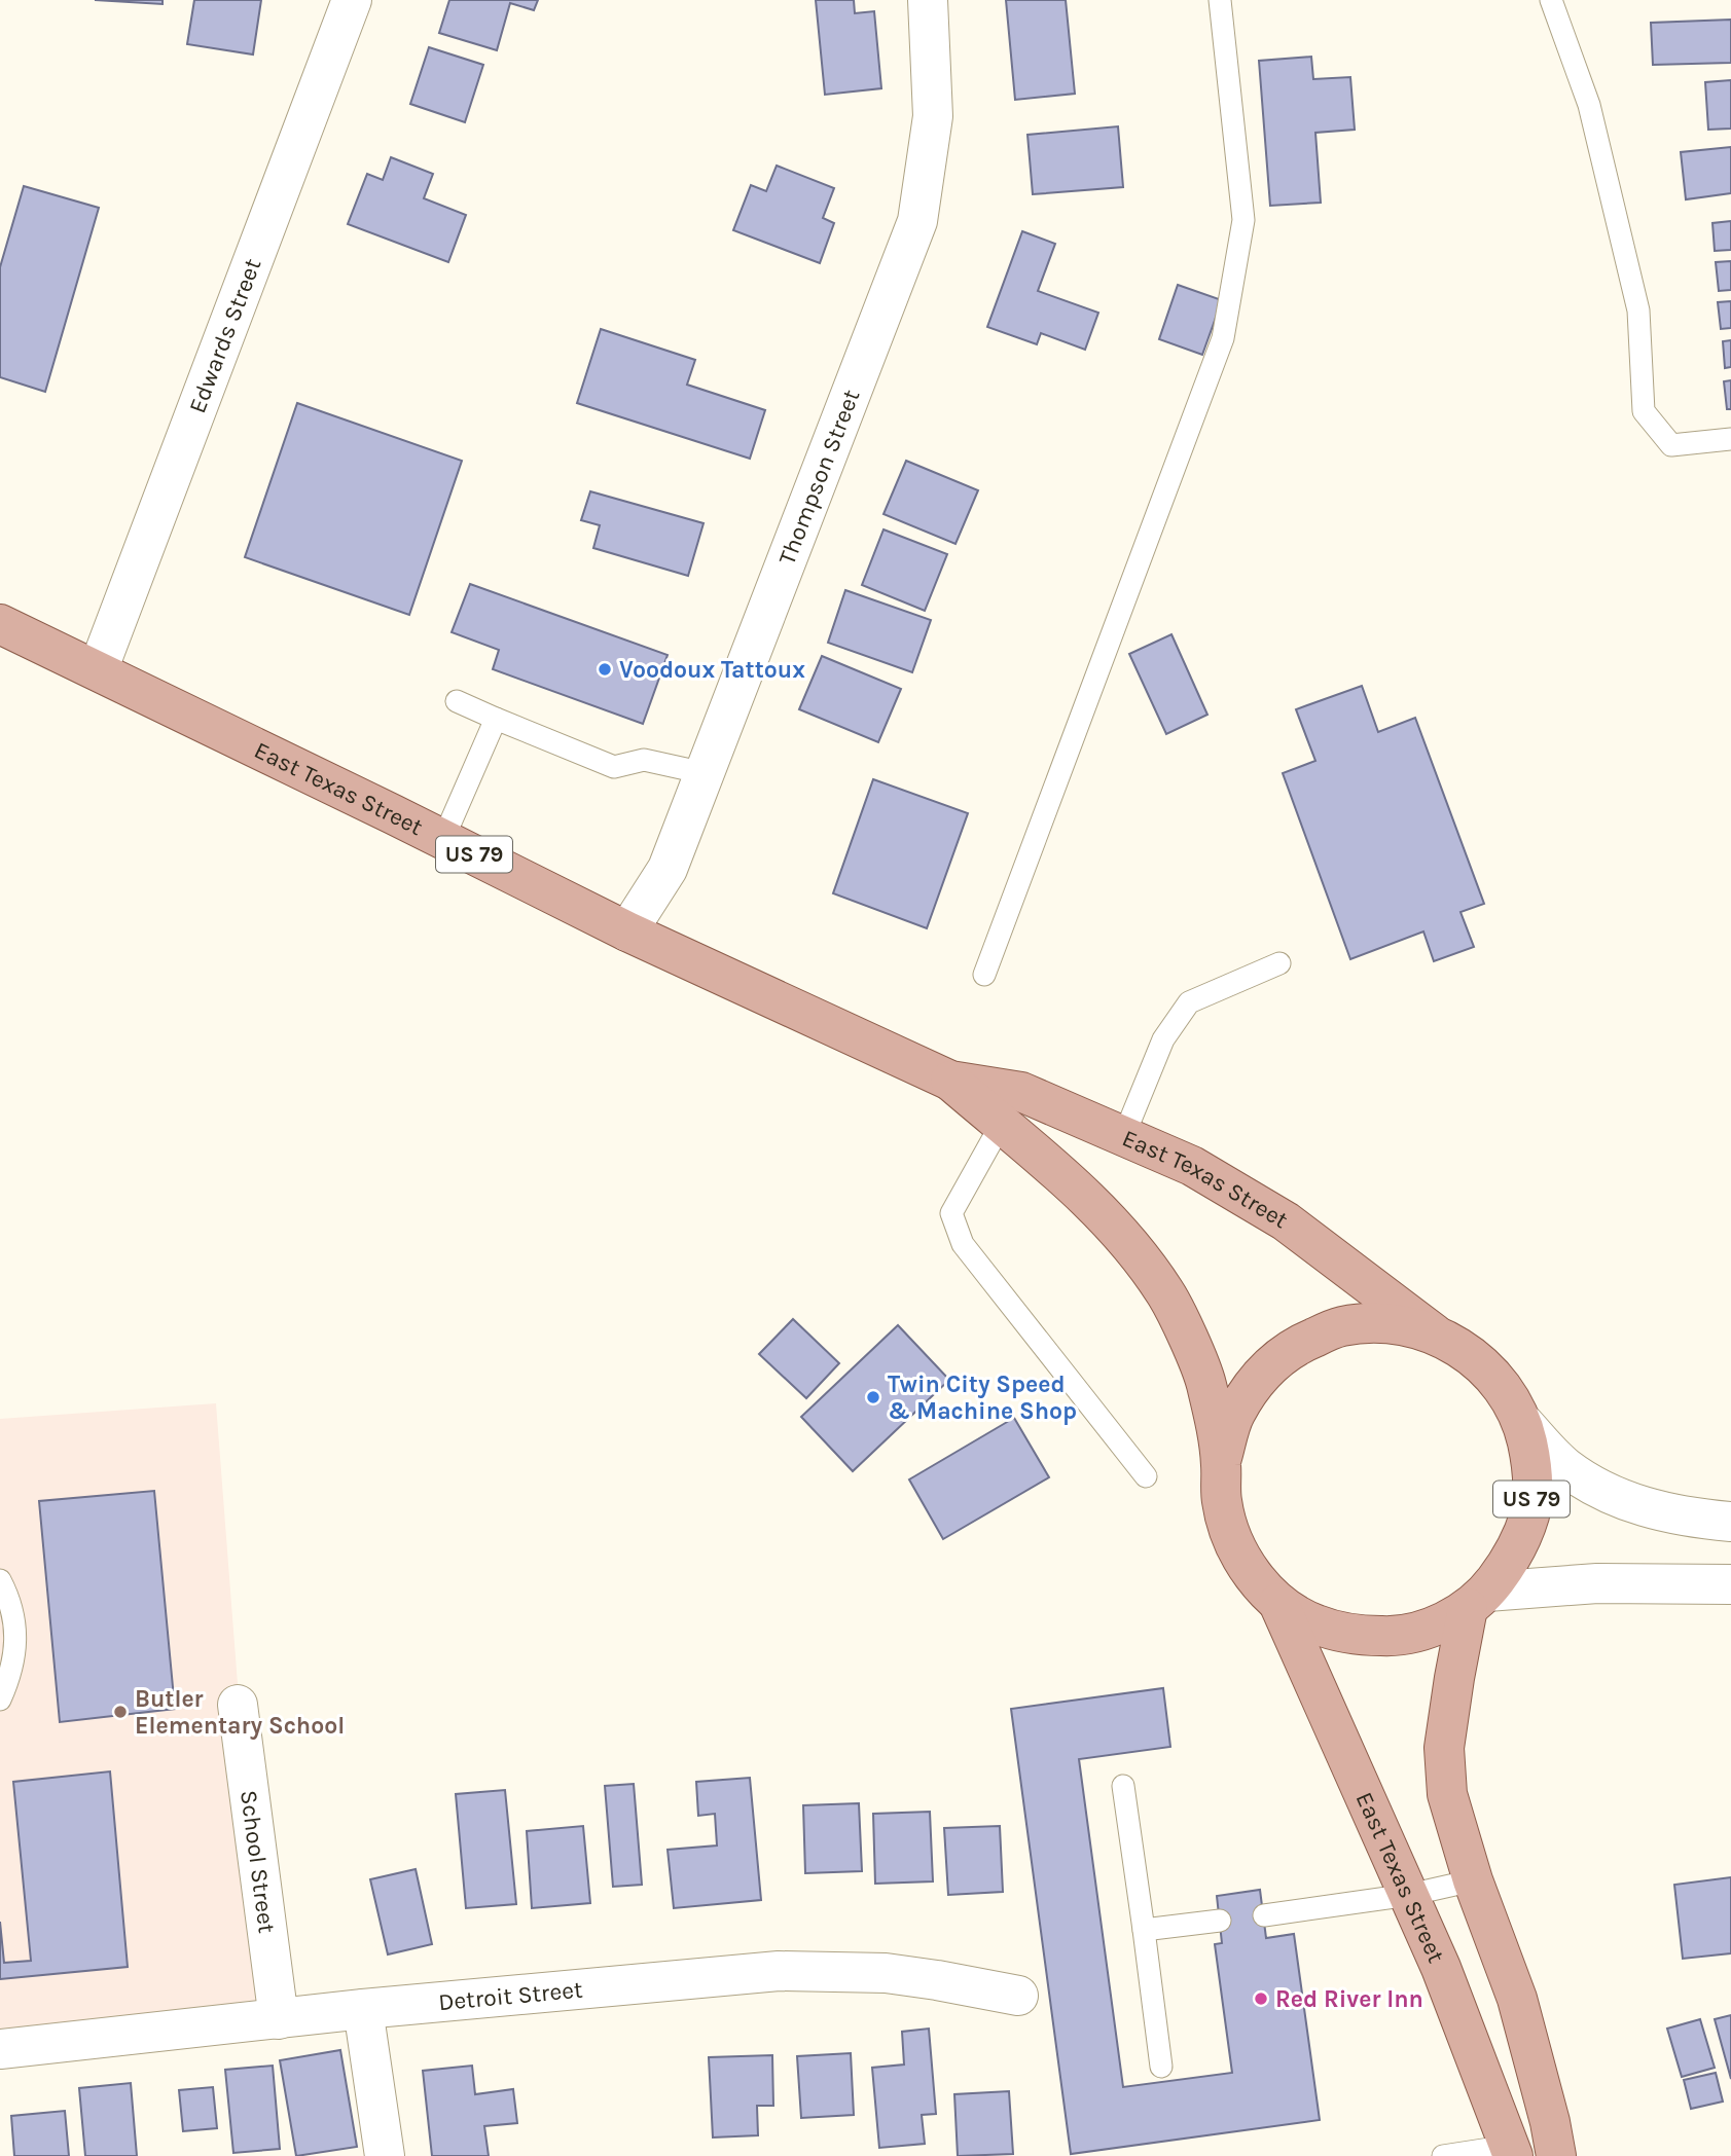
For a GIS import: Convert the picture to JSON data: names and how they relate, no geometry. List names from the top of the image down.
{
  "streets": {
    "main road": ["East Texas Street", "US 79"],
    "street": [
      "Edwards Street",
      "Thompson Street",
      "School Street",
      "Detroit Street"
    ]
  },
  "crossings": [
    ["Edwards Street", "East Texas Street"],
    ["Thompson Street", "East Texas Street"],
    ["School Street", "Detroit Street"]
  ],
  "places": [
    "Voodoux Tattoux",
    "Twin City Speed & Machine Shop",
    "Butler Elementary School",
    "Red River Inn"
  ]
}
